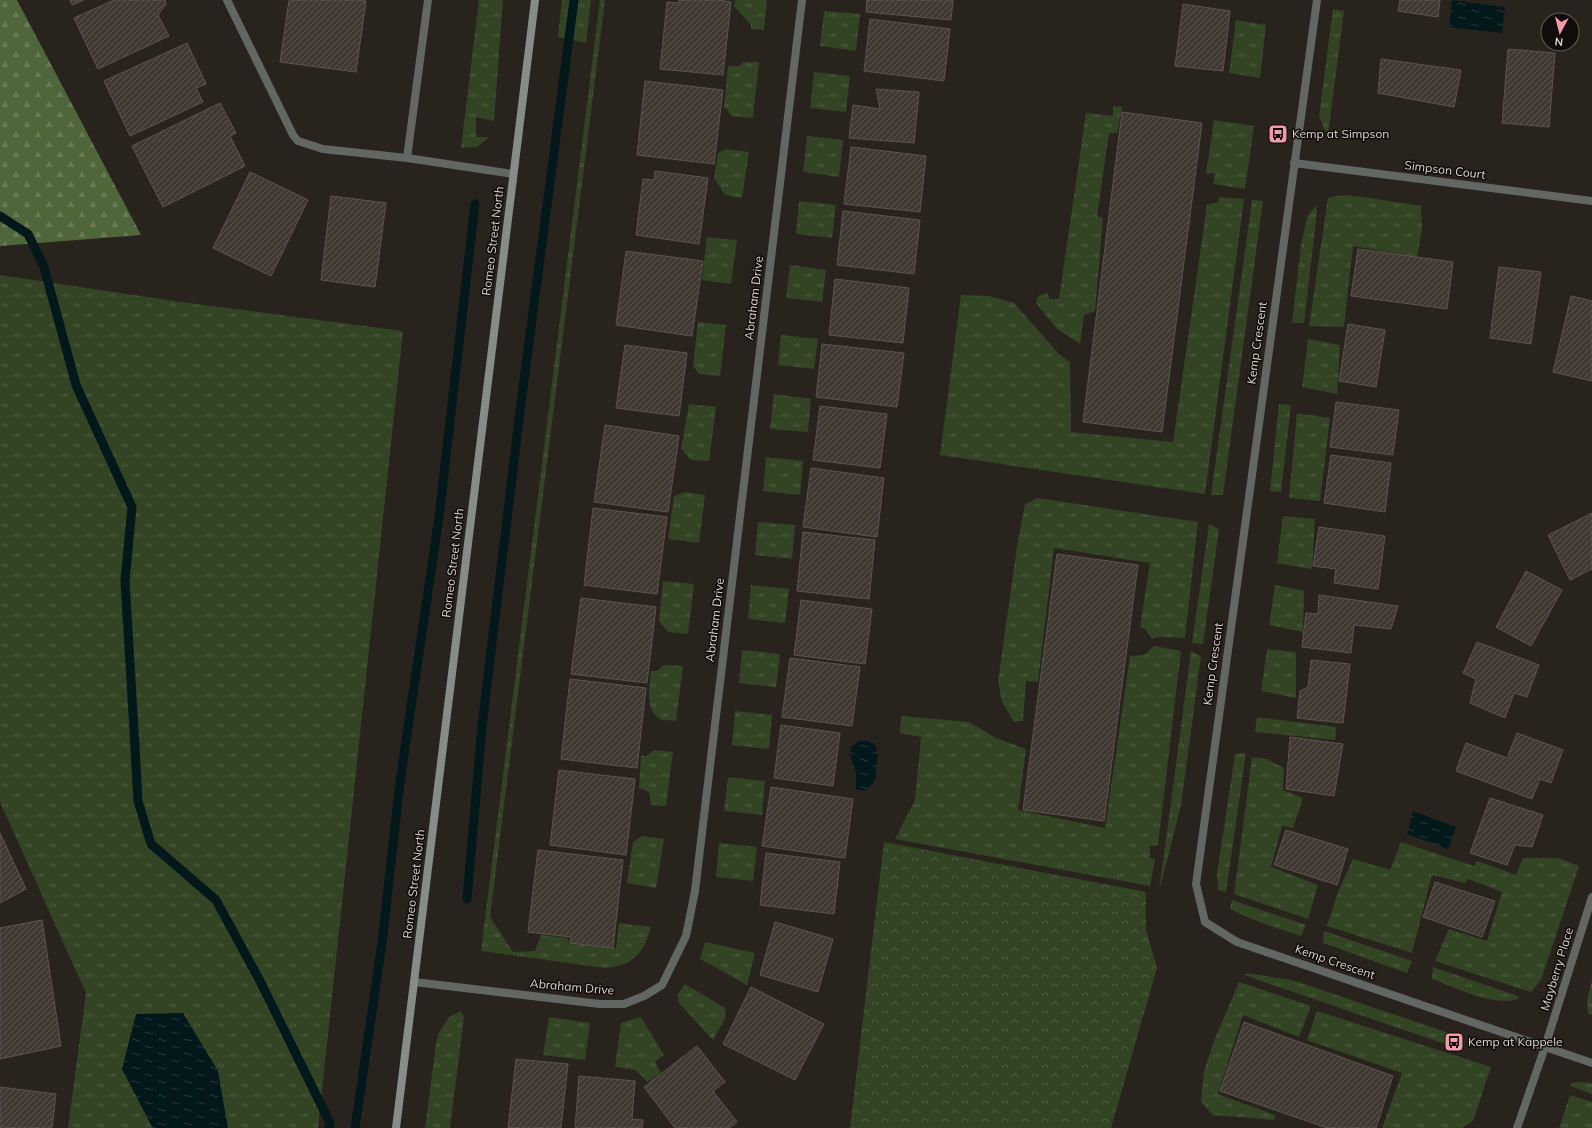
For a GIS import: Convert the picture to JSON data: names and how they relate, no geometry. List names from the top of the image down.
{
  "streets": {
    "main road": ["Romeo Street North"],
    "street": [
      "Simpson Court",
      "Abraham Drive",
      "Kemp Crescent",
      "Mayberry Place"
    ]
  },
  "crossings": [
    ["Simpson Court", "Kemp Crescent"],
    ["Romeo Street North", "Abraham Drive"],
    ["Kemp Crescent", "Mayberry Place"]
  ],
  "places": {
    "bus stop": ["Kemp at Simpson", "Kemp at Kappele"]
  },
  "north": "bottom"
}
